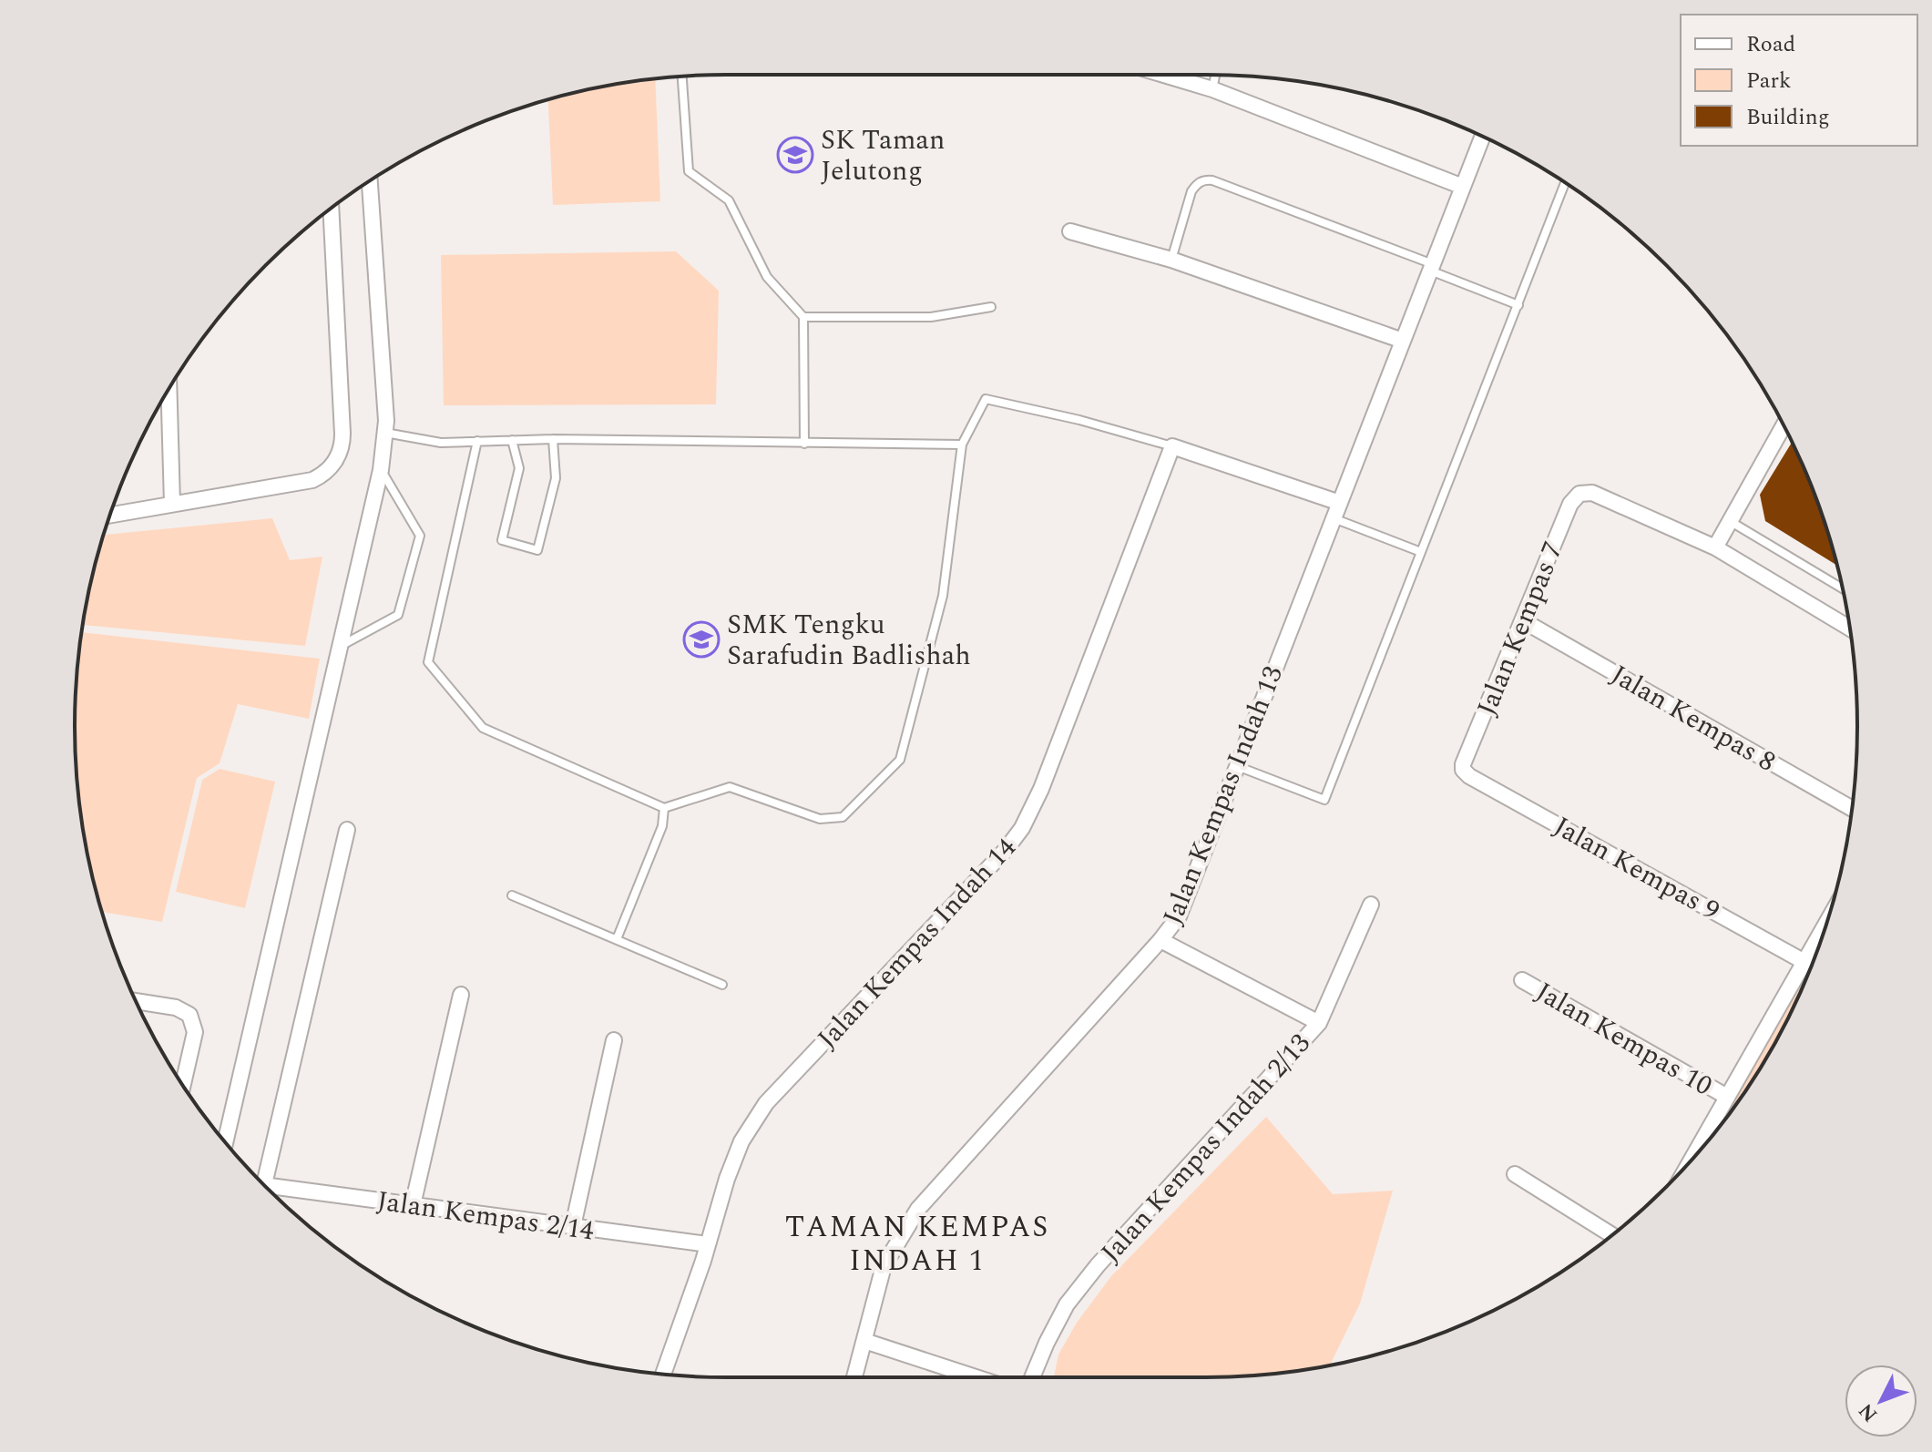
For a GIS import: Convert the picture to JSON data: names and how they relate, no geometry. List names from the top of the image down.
{
  "streets": {
    "street": [
      "Jalan Kempas 7",
      "Jalan Kempas 8",
      "Jalan Kempas Indah 13",
      "Jalan Kempas 9",
      "Jalan Kempas Indah 14",
      "Jalan Kempas 10",
      "Jalan Kempas Indah 2/13",
      "Jalan Kempas 2/14"
    ]
  },
  "crossings": [
    ["Jalan Kempas 7", "Jalan Kempas 8"],
    ["Jalan Kempas 7", "Jalan Kempas 9"],
    ["Jalan Kempas Indah 14", "Jalan Kempas 2/14"]
  ],
  "districts": ["TAMAN KEMPAS INDAH 1"],
  "places": {
    "school or university": ["SK Taman Jelutong", "SMK Tengku Sarafudin Badlishah"]
  },
  "legend": ["Road", "Park", "Building"],
  "north": "bottom left"
}
